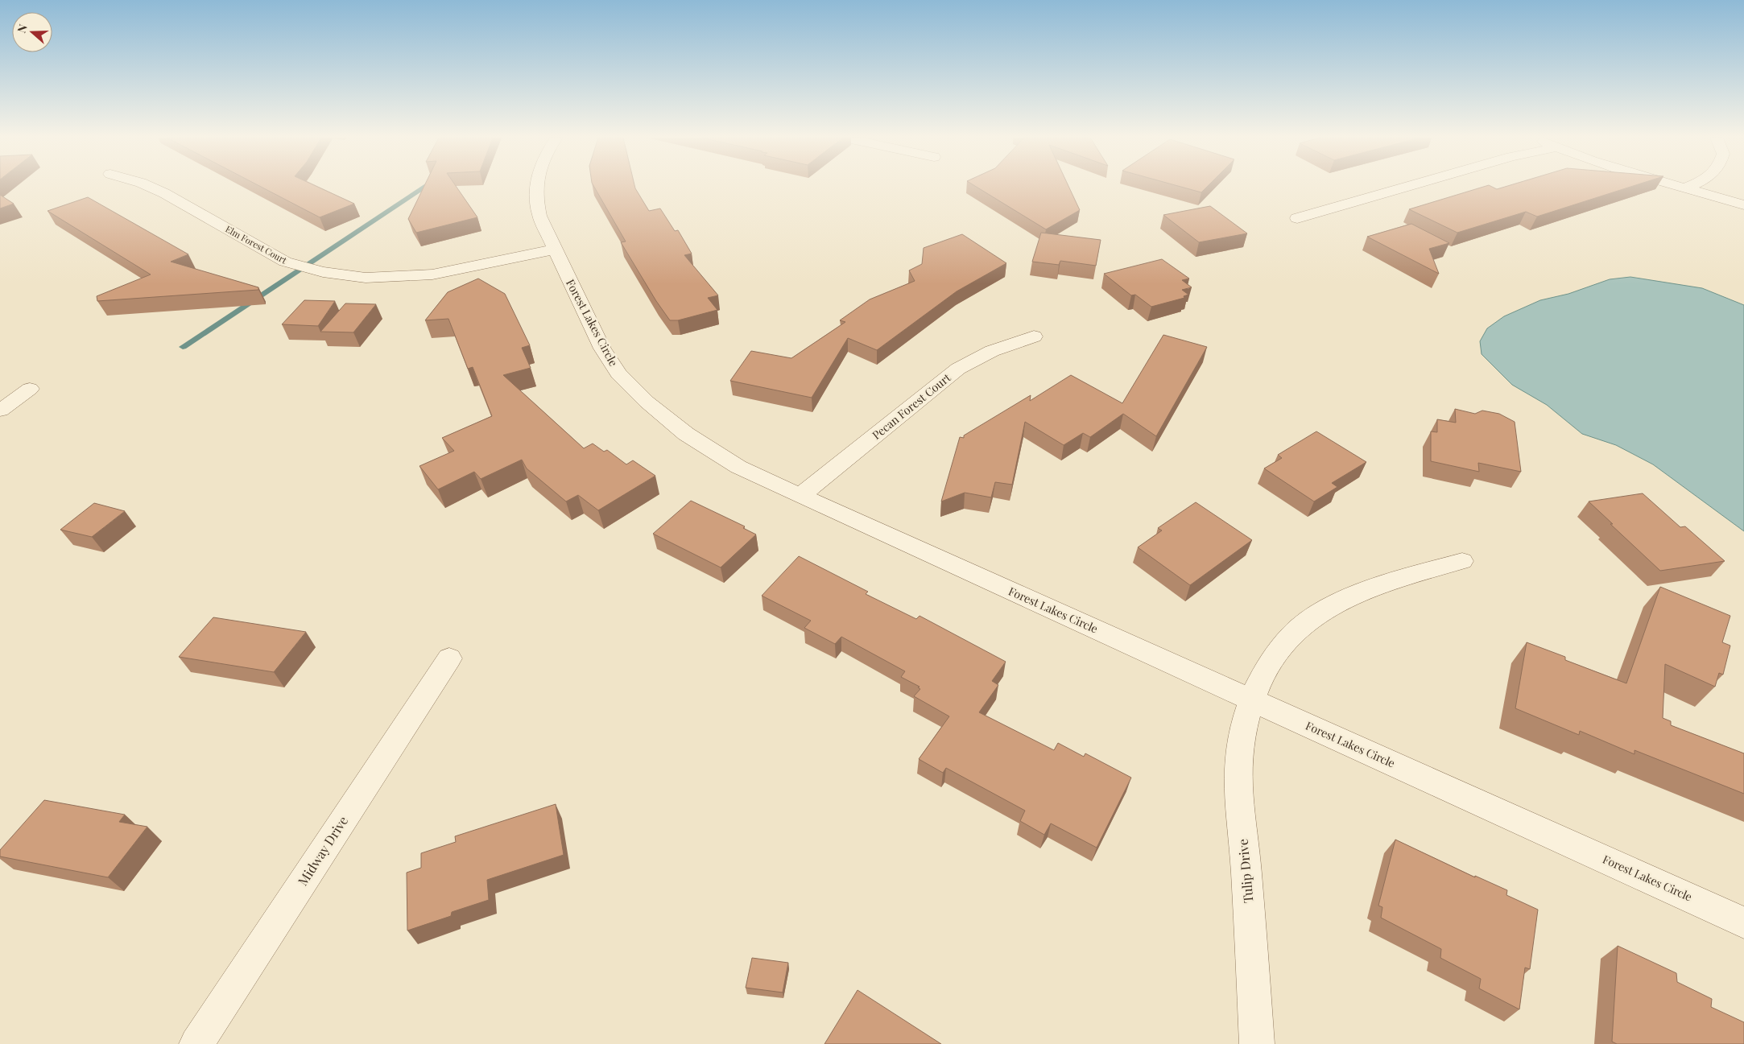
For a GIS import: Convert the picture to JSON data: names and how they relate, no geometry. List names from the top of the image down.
{
  "streets": {
    "street": [
      "Elm Forest Court",
      "Forest Lakes Circle",
      "Pecan Forest Court",
      "Midway Drive",
      "Tulip Drive"
    ]
  },
  "crossings": [
    ["Elm Forest Court", "Forest Lakes Circle"],
    ["Forest Lakes Circle", "Pecan Forest Court"],
    ["Forest Lakes Circle", "Tulip Drive"]
  ],
  "north": "left"
}
